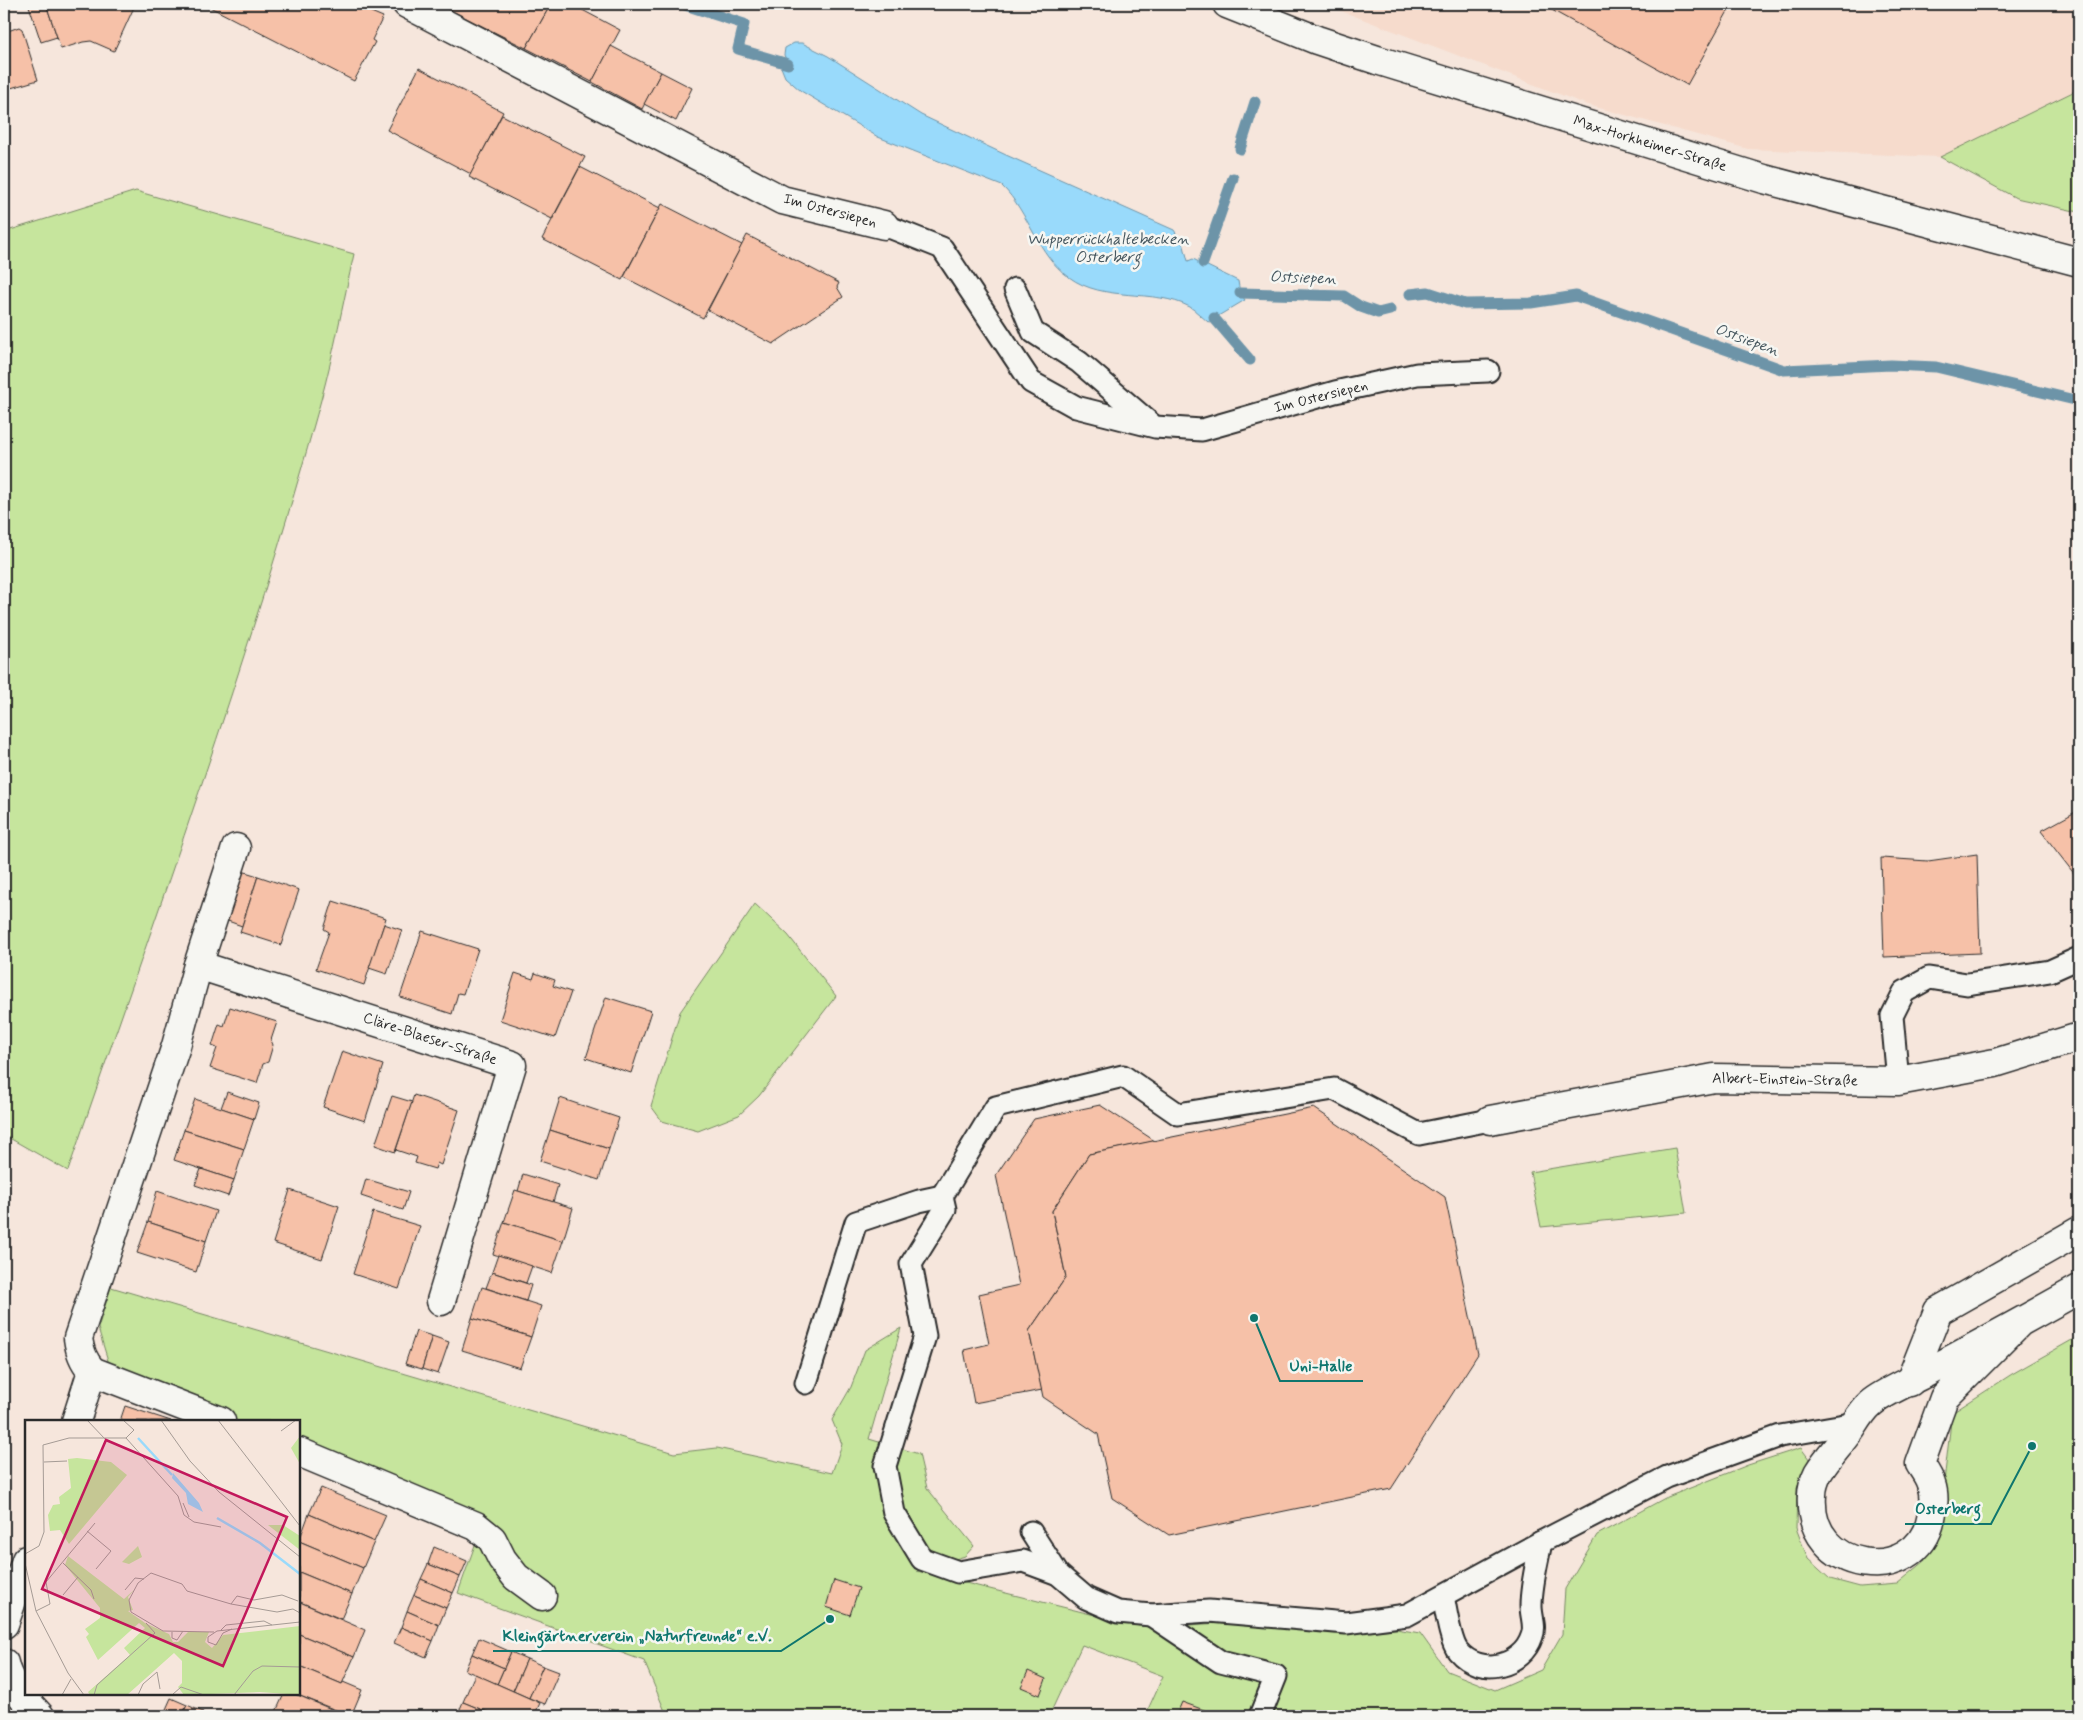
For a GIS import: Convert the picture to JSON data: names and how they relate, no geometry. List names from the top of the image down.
{
  "streets": {
    "street": [
      "Max-Horkheimer-Straße",
      "Im Ostersiepen",
      "Cläre-Blaeser-Straße",
      "Albert-Einstein-Straße"
    ]
  },
  "water": ["Wupperrückhaltebecken Osterberg", "Ostsiepen"],
  "places": ["Uni-Halle", "Osterberg", "Kleingärtnerverein „Naturfreunde“ e.V."]
}
